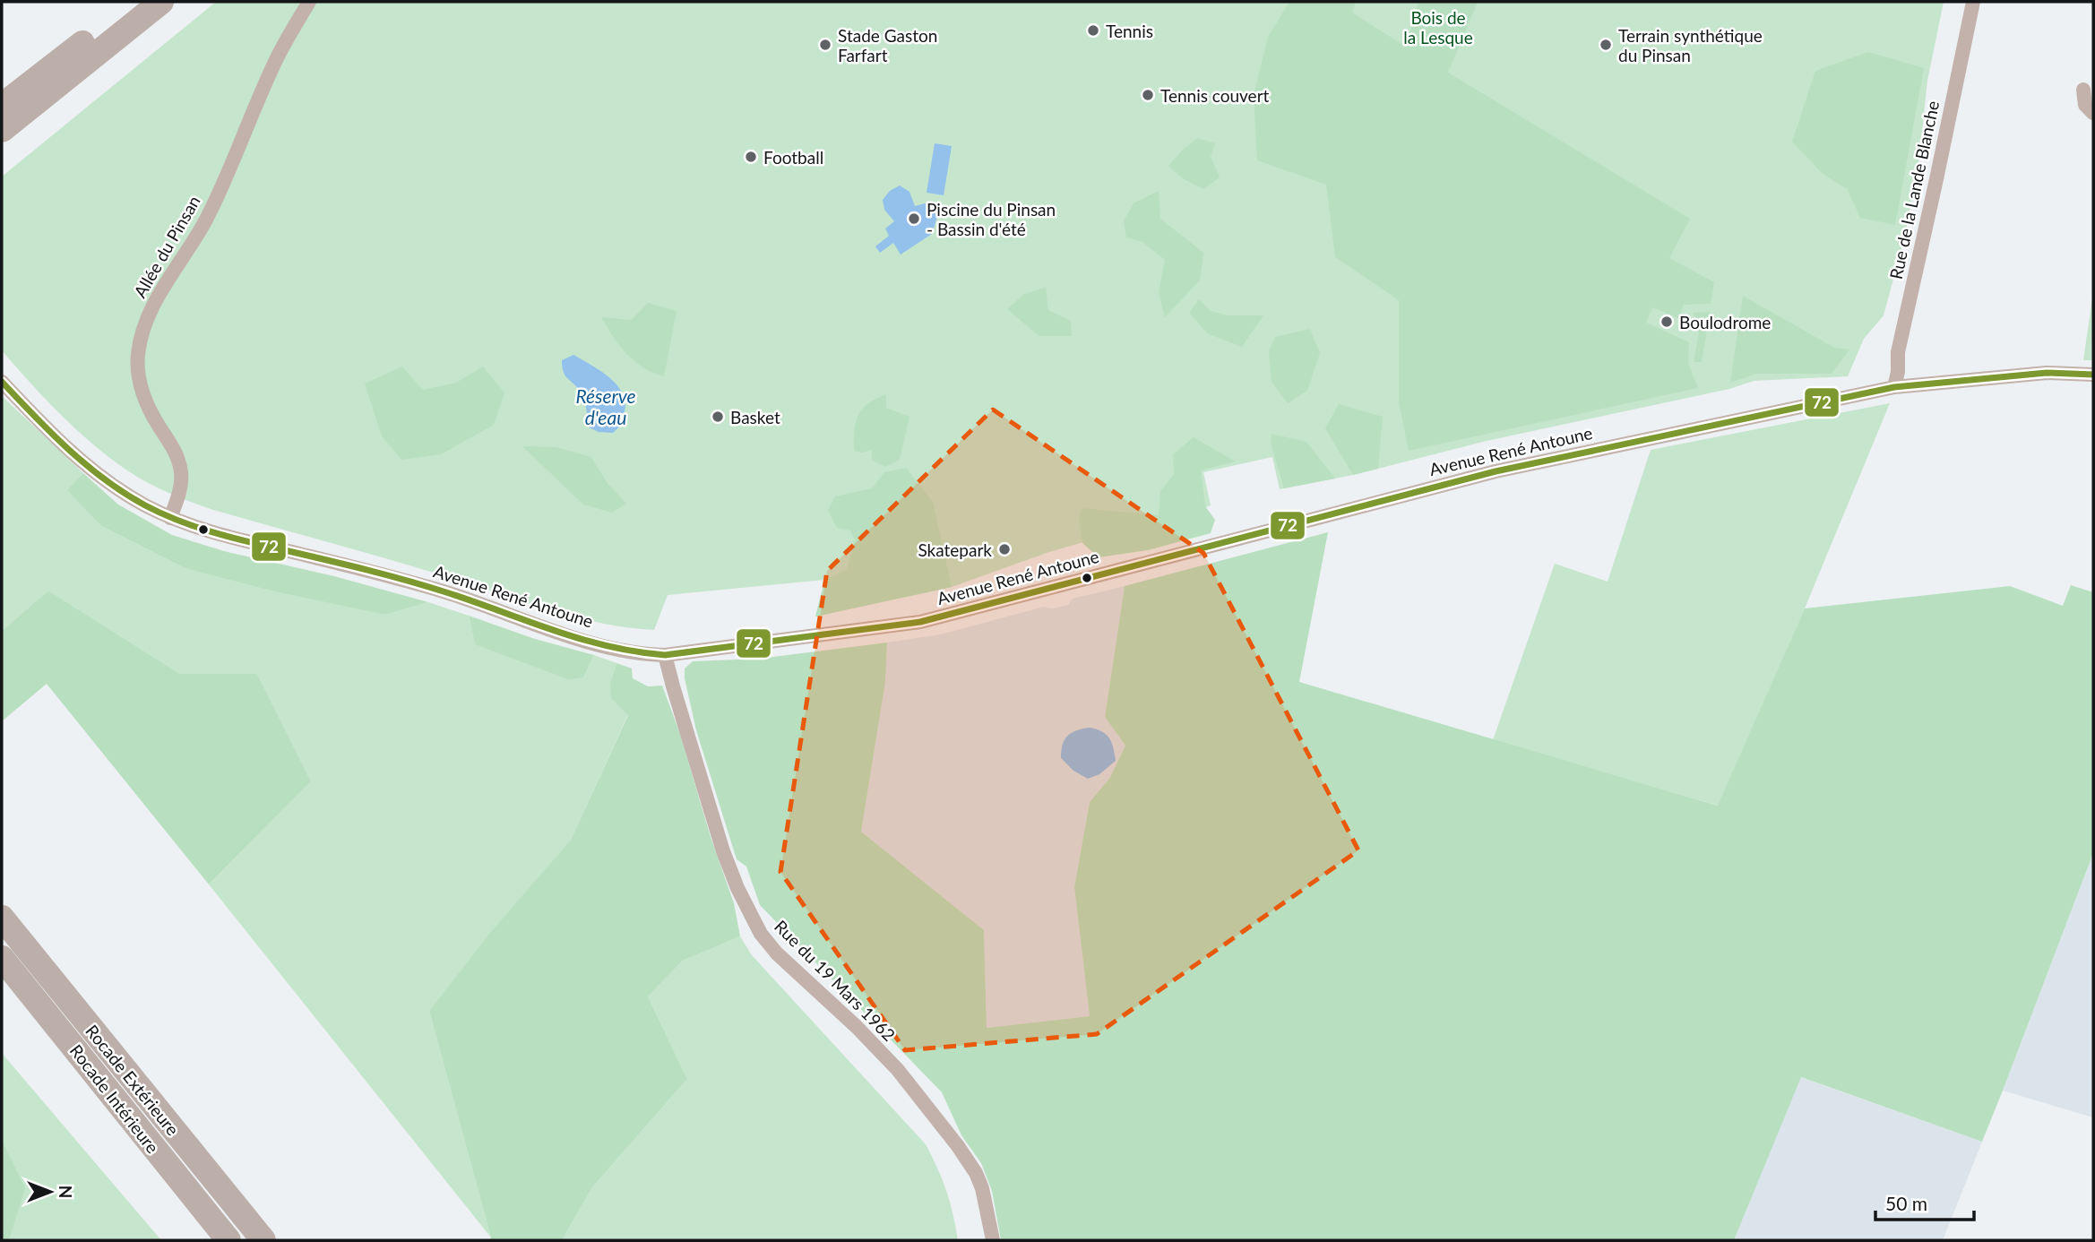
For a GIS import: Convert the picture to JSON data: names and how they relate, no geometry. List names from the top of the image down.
{
  "streets": {
    "highway": ["Rocade Extérieure", "Rocade Intérieure"],
    "street": [
      "Rue de la Lande Blanche",
      "Allée du Pinsan",
      "Avenue René Antoune",
      "Rue du 19 Mars 1962"
    ]
  },
  "crossings": [
    ["Rue de la Lande Blanche", "Avenue René Antoune"],
    ["Allée du Pinsan", "Avenue René Antoune"],
    ["Avenue René Antoune", "Rue du 19 Mars 1962"]
  ],
  "water": ["Réserve d'eau"],
  "parks": ["Bois de la Lesque"],
  "places": [
    "Tennis",
    "Stade Gaston Farfart",
    "Terrain synthétique du Pinsan",
    "Tennis couvert",
    "Football",
    "Piscine du Pinsan - Bassin d'été",
    "Boulodrome",
    "Basket",
    "Skatepark"
  ],
  "lines": ["transit line 72"],
  "scale_bar": "50 m",
  "north": "right"
}
